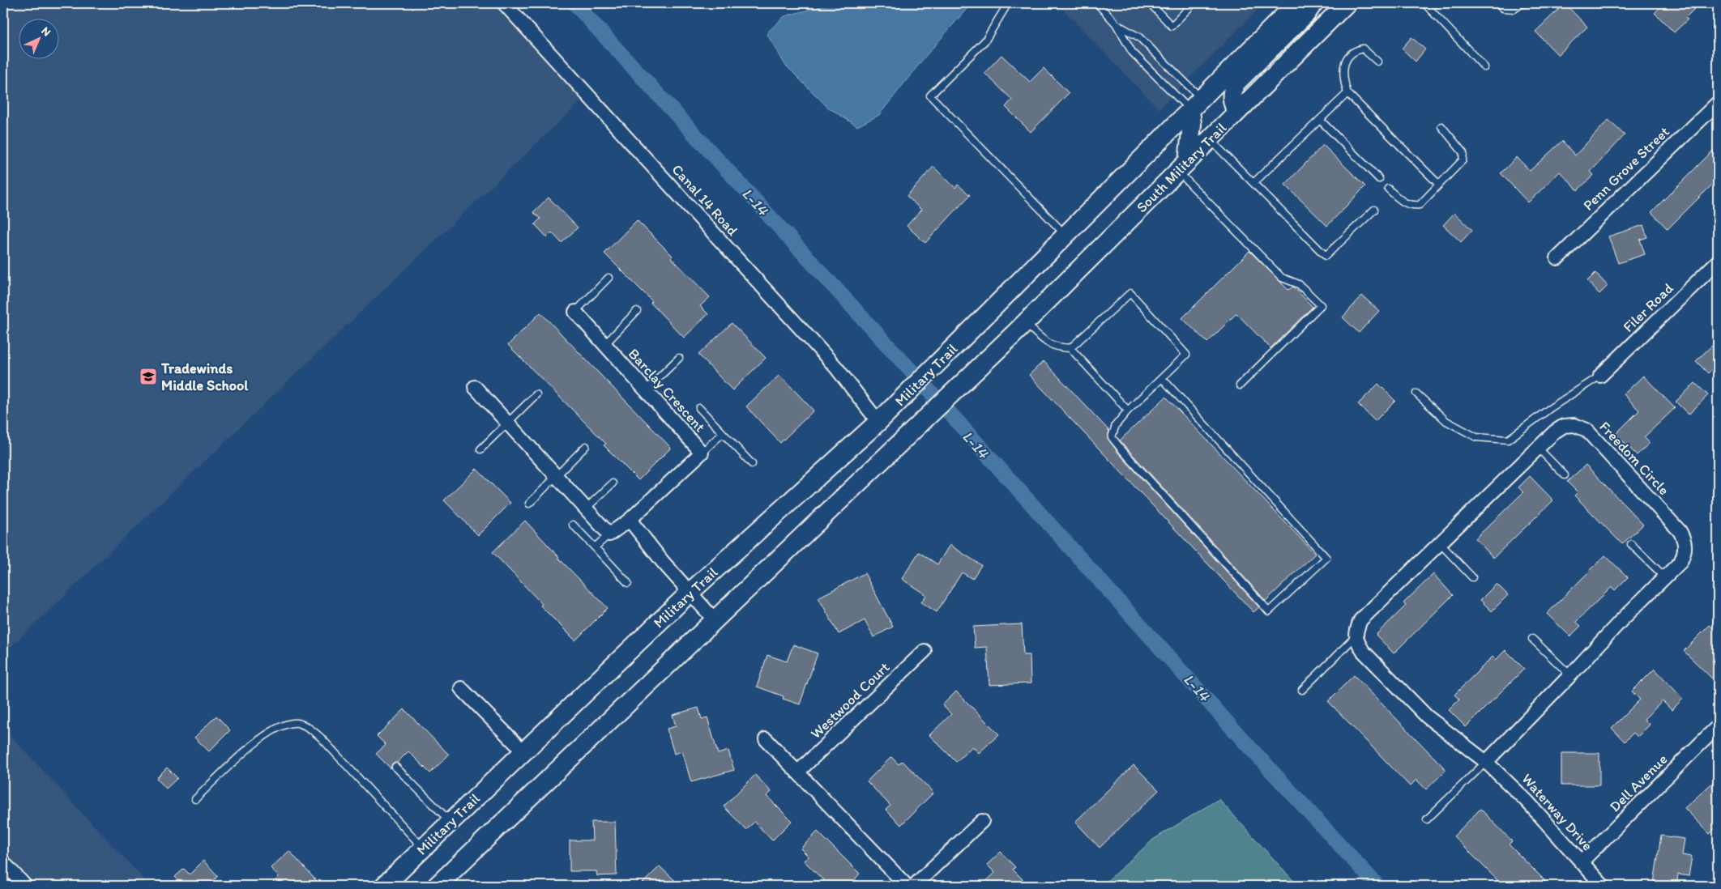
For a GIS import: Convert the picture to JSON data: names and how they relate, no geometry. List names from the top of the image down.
{
  "streets": {
    "main road": ["South Military Trail", "Military Trail"],
    "street": [
      "Penn Grove Street",
      "Canal 14 Road",
      "Filer Road",
      "Barclay Crescent",
      "Freedom Circle",
      "Westwood Court",
      "Dell Avenue",
      "Waterway Drive"
    ]
  },
  "crossings": [
    ["Canal 14 Road", "Military Trail"],
    ["Freedom Circle", "Waterway Drive"],
    ["Dell Avenue", "Waterway Drive"]
  ],
  "water": ["L-14"],
  "places": {
    "school or university": ["Tradewinds Middle School"]
  },
  "north": "top right"
}
